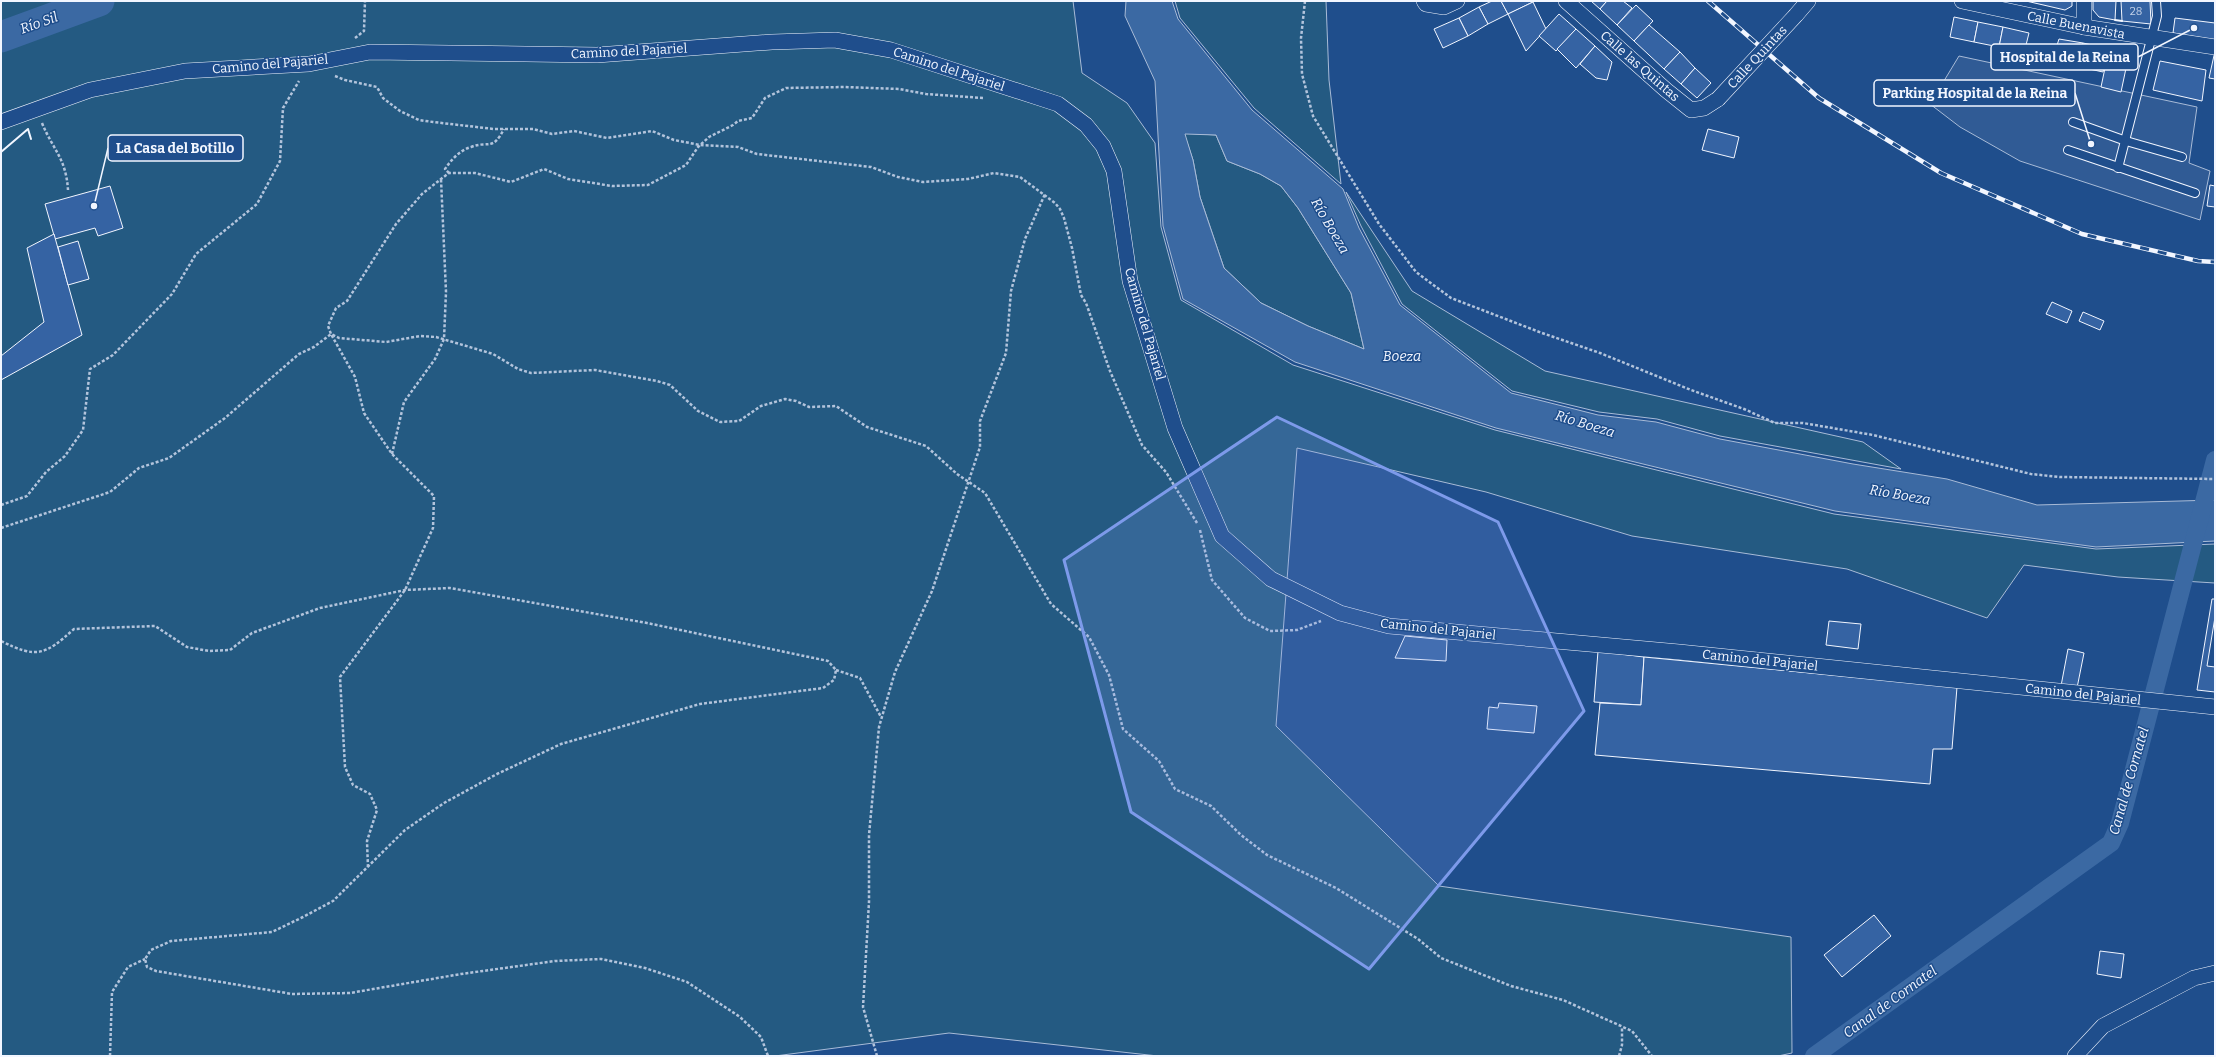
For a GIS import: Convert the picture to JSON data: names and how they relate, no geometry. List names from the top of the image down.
{
  "streets": {
    "street": [
      "Calle Buenavista",
      "Camino del Pajariel",
      "Calle Quintas",
      "Calle las Quintas"
    ]
  },
  "crossings": [
    ["Calle Quintas", "Calle las Quintas"]
  ],
  "water": [
    "Río Sil",
    "Río Boeza",
    "Boeza",
    "Canal de Cornatel"
  ],
  "places": ["Hospital de la Reina", "Parking Hospital de la Reina", "La Casa del Botillo"],
  "house_numbers": ["28"]
}
